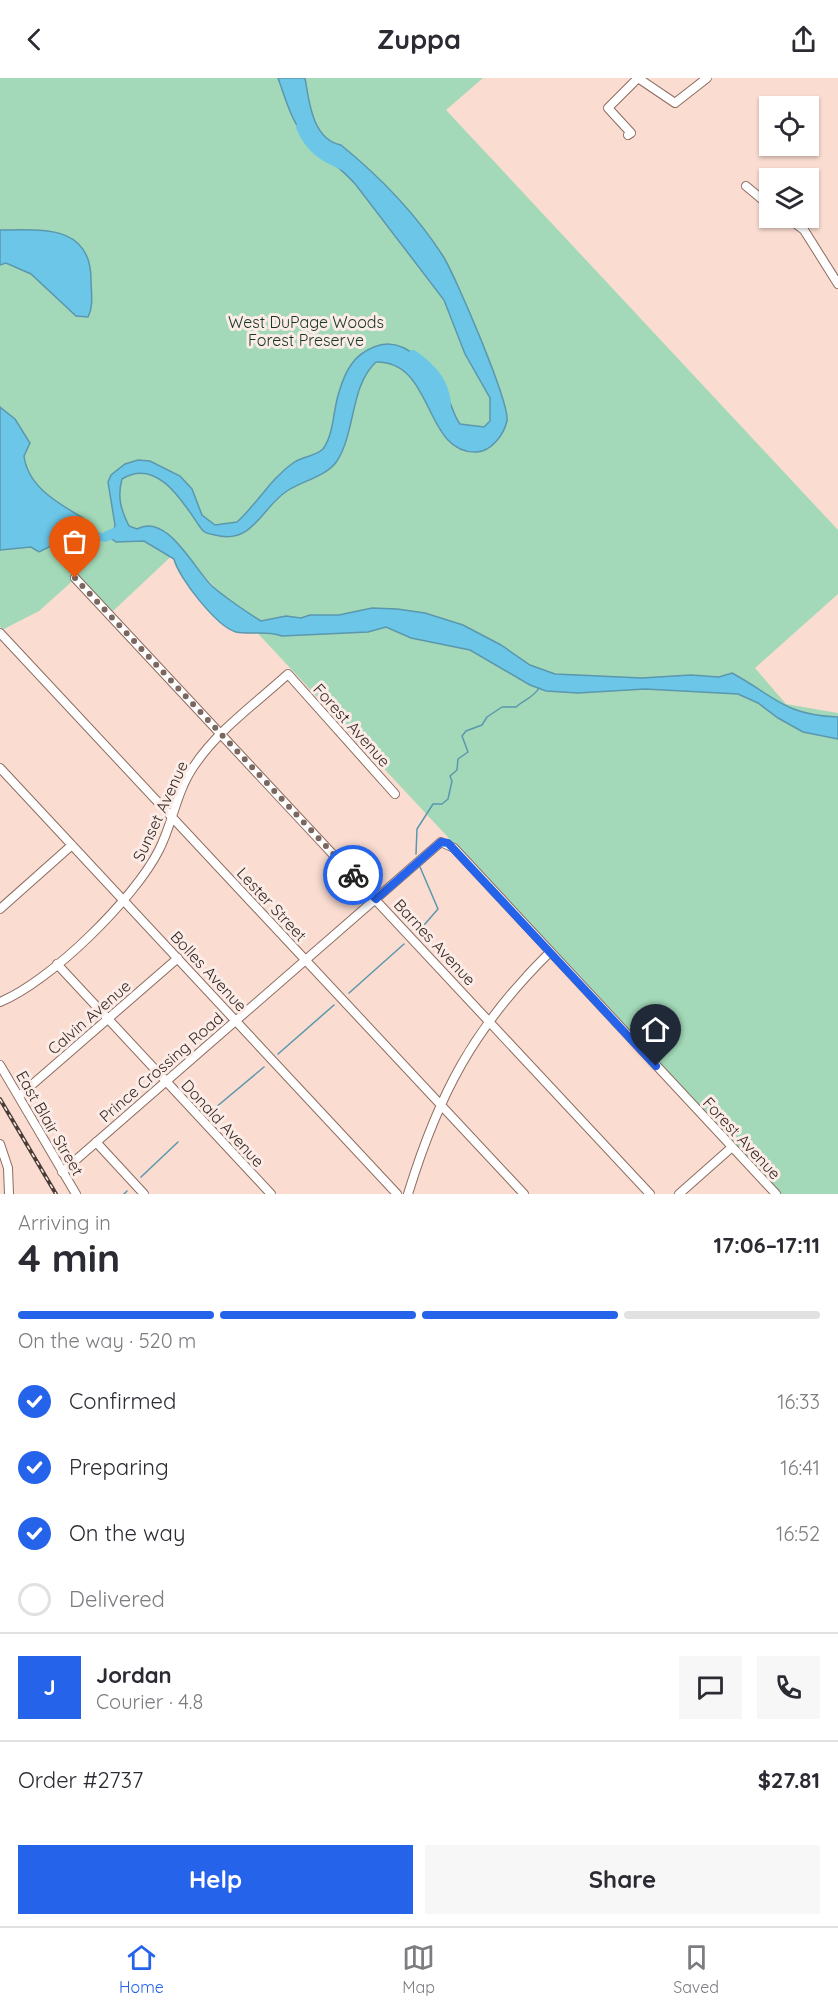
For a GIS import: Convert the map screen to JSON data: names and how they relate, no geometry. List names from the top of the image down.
{
  "streets": {
    "street": [
      "Forest Avenue",
      "Sunset Avenue",
      "Lester Street",
      "Barnes Avenue",
      "Bolles Avenue",
      "Calvin Avenue",
      "Prince Crossing Road",
      "East Blair Street",
      "Donald Avenue"
    ]
  },
  "crossings": [
    ["Forest Avenue", "Sunset Avenue"],
    ["Forest Avenue", "Prince Crossing Road"],
    ["Sunset Avenue", "Lester Street"],
    ["Sunset Avenue", "Barnes Avenue"],
    ["Sunset Avenue", "Bolles Avenue"],
    ["Sunset Avenue", "Donald Avenue"],
    ["Lester Street", "Prince Crossing Road"],
    ["Barnes Avenue", "Prince Crossing Road"],
    ["Bolles Avenue", "Calvin Avenue"],
    ["Bolles Avenue", "Prince Crossing Road"],
    ["Calvin Avenue", "East Blair Street"],
    ["Calvin Avenue", "Donald Avenue"],
    ["Prince Crossing Road", "East Blair Street"],
    ["Prince Crossing Road", "Donald Avenue"]
  ],
  "parks": ["West DuPage Woods Forest Preserve"],
  "page": {
    "header": "Zuppa",
    "heading": ["4 min", "Arriving in", "17:06–17:11"],
    "panel": [
      "Jordan",
      "Courier · 4.8",
      "Order #2737",
      "$27.81"
    ],
    "bar": "On the way · 520 m",
    "list": [
      ["Confirmed", "16:33"],
      ["Preparing", "16:41"],
      ["On the way", "16:52"],
      "Delivered"
    ],
    "round": "J",
    "buttons": ["Help", "Share"],
    "tabs": ["Home", "Map", "Saved"]
  }
}
